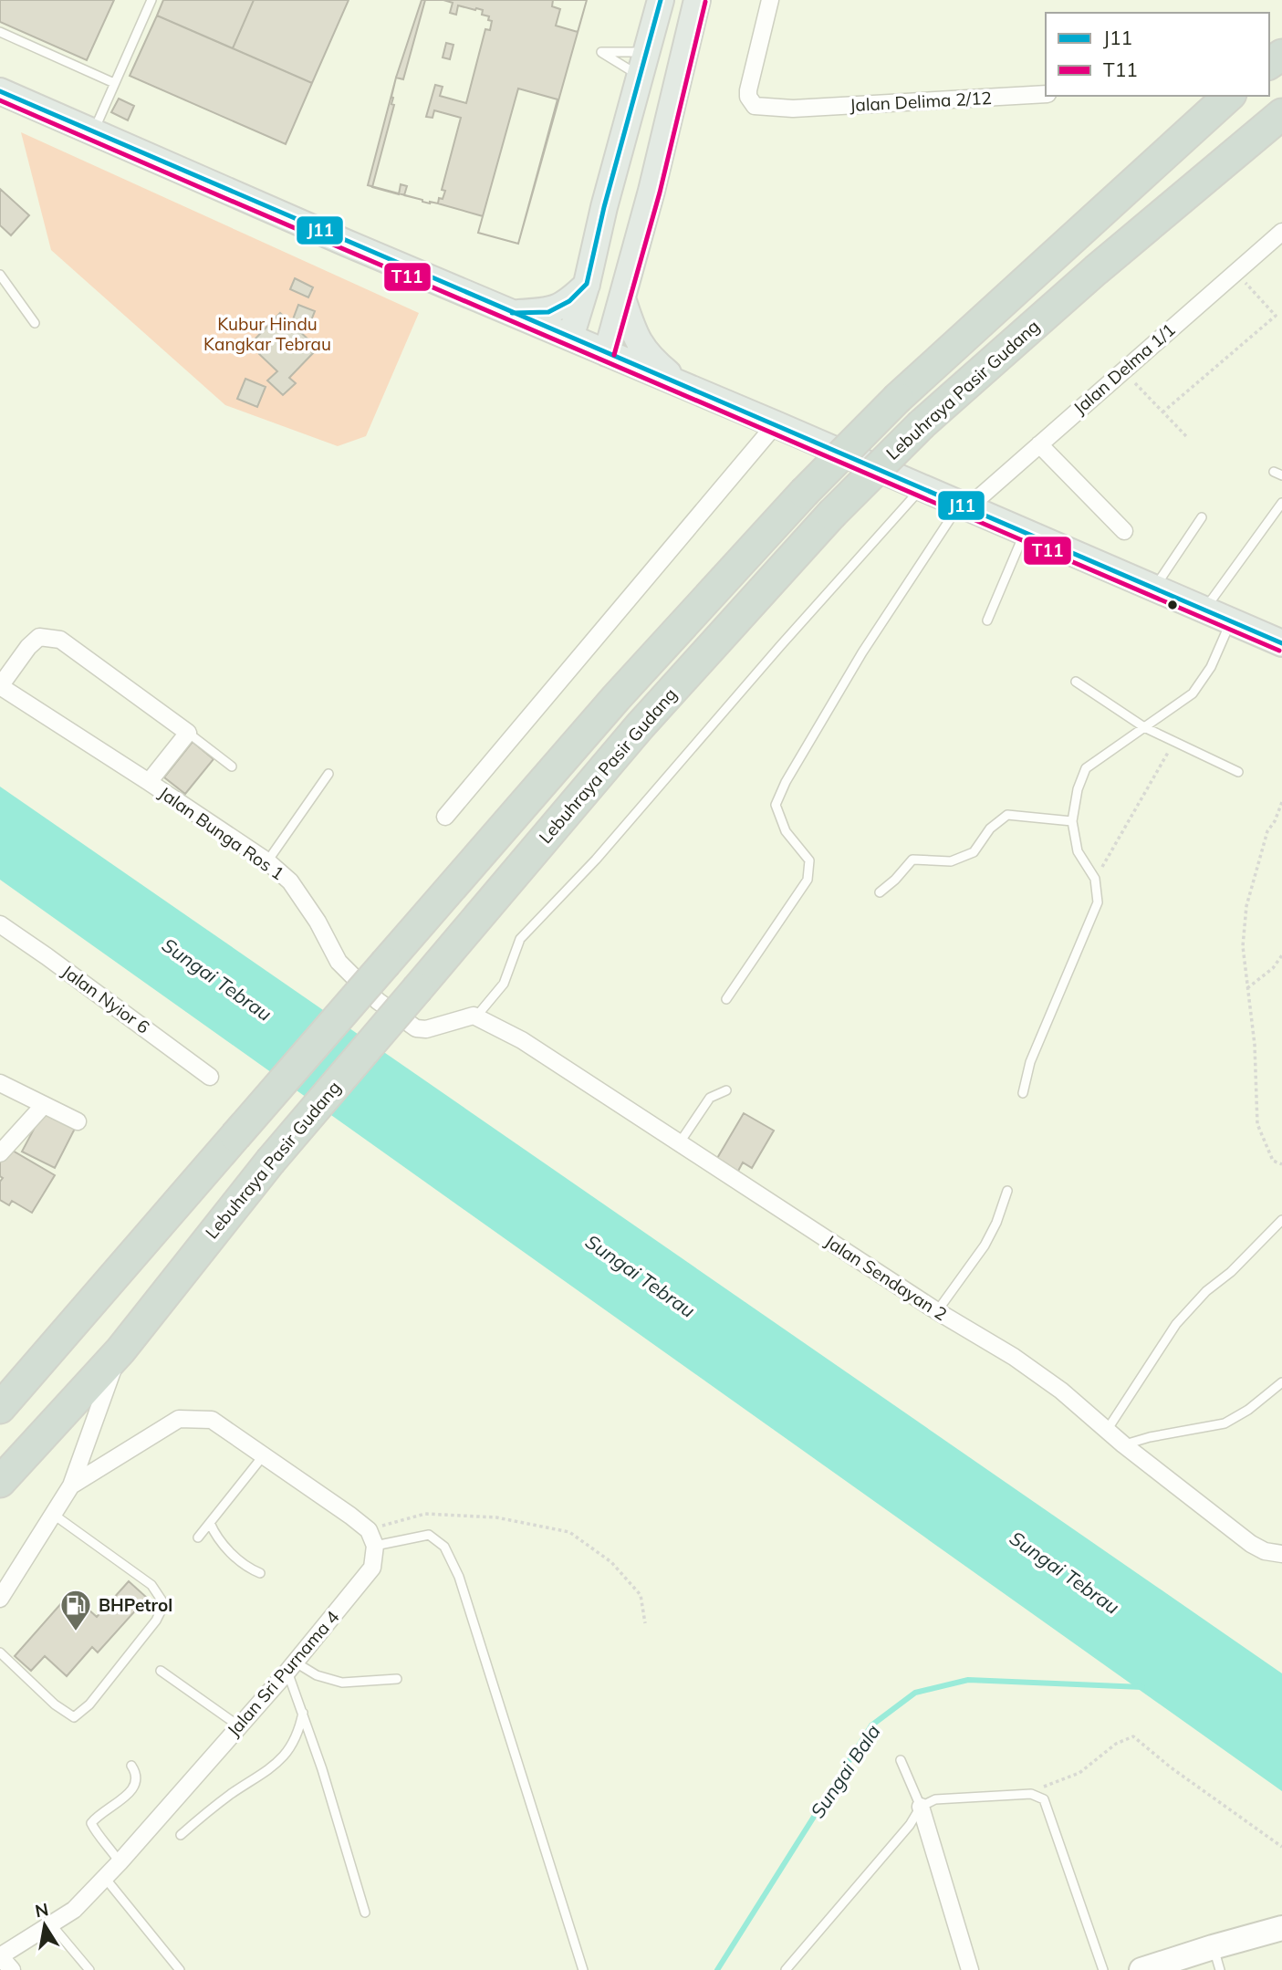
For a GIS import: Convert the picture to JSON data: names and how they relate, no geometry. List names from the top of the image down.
{
  "streets": {
    "highway": ["Lebuhraya Pasir Gudang"],
    "street": [
      "Jalan Delima 2/12",
      "Jalan Delma 1/1",
      "Jalan Bunga Ros 1",
      "Jalan Nyior 6",
      "Jalan Sendayan 2",
      "Jalan Sri Purnama 4"
    ]
  },
  "crossings": [
    ["Jalan Bunga Ros 1", "Jalan Sendayan 2"]
  ],
  "water": ["Sungai Tebrau", "Sungai Bala"],
  "parks": ["Kubur Hindu Kangkar Tebrau"],
  "places": {
    "fuel station": ["BHPetrol"]
  },
  "lines": ["transit line J11", "transit line T11"],
  "legend": ["J11", "T11"],
  "north": "top"
}
